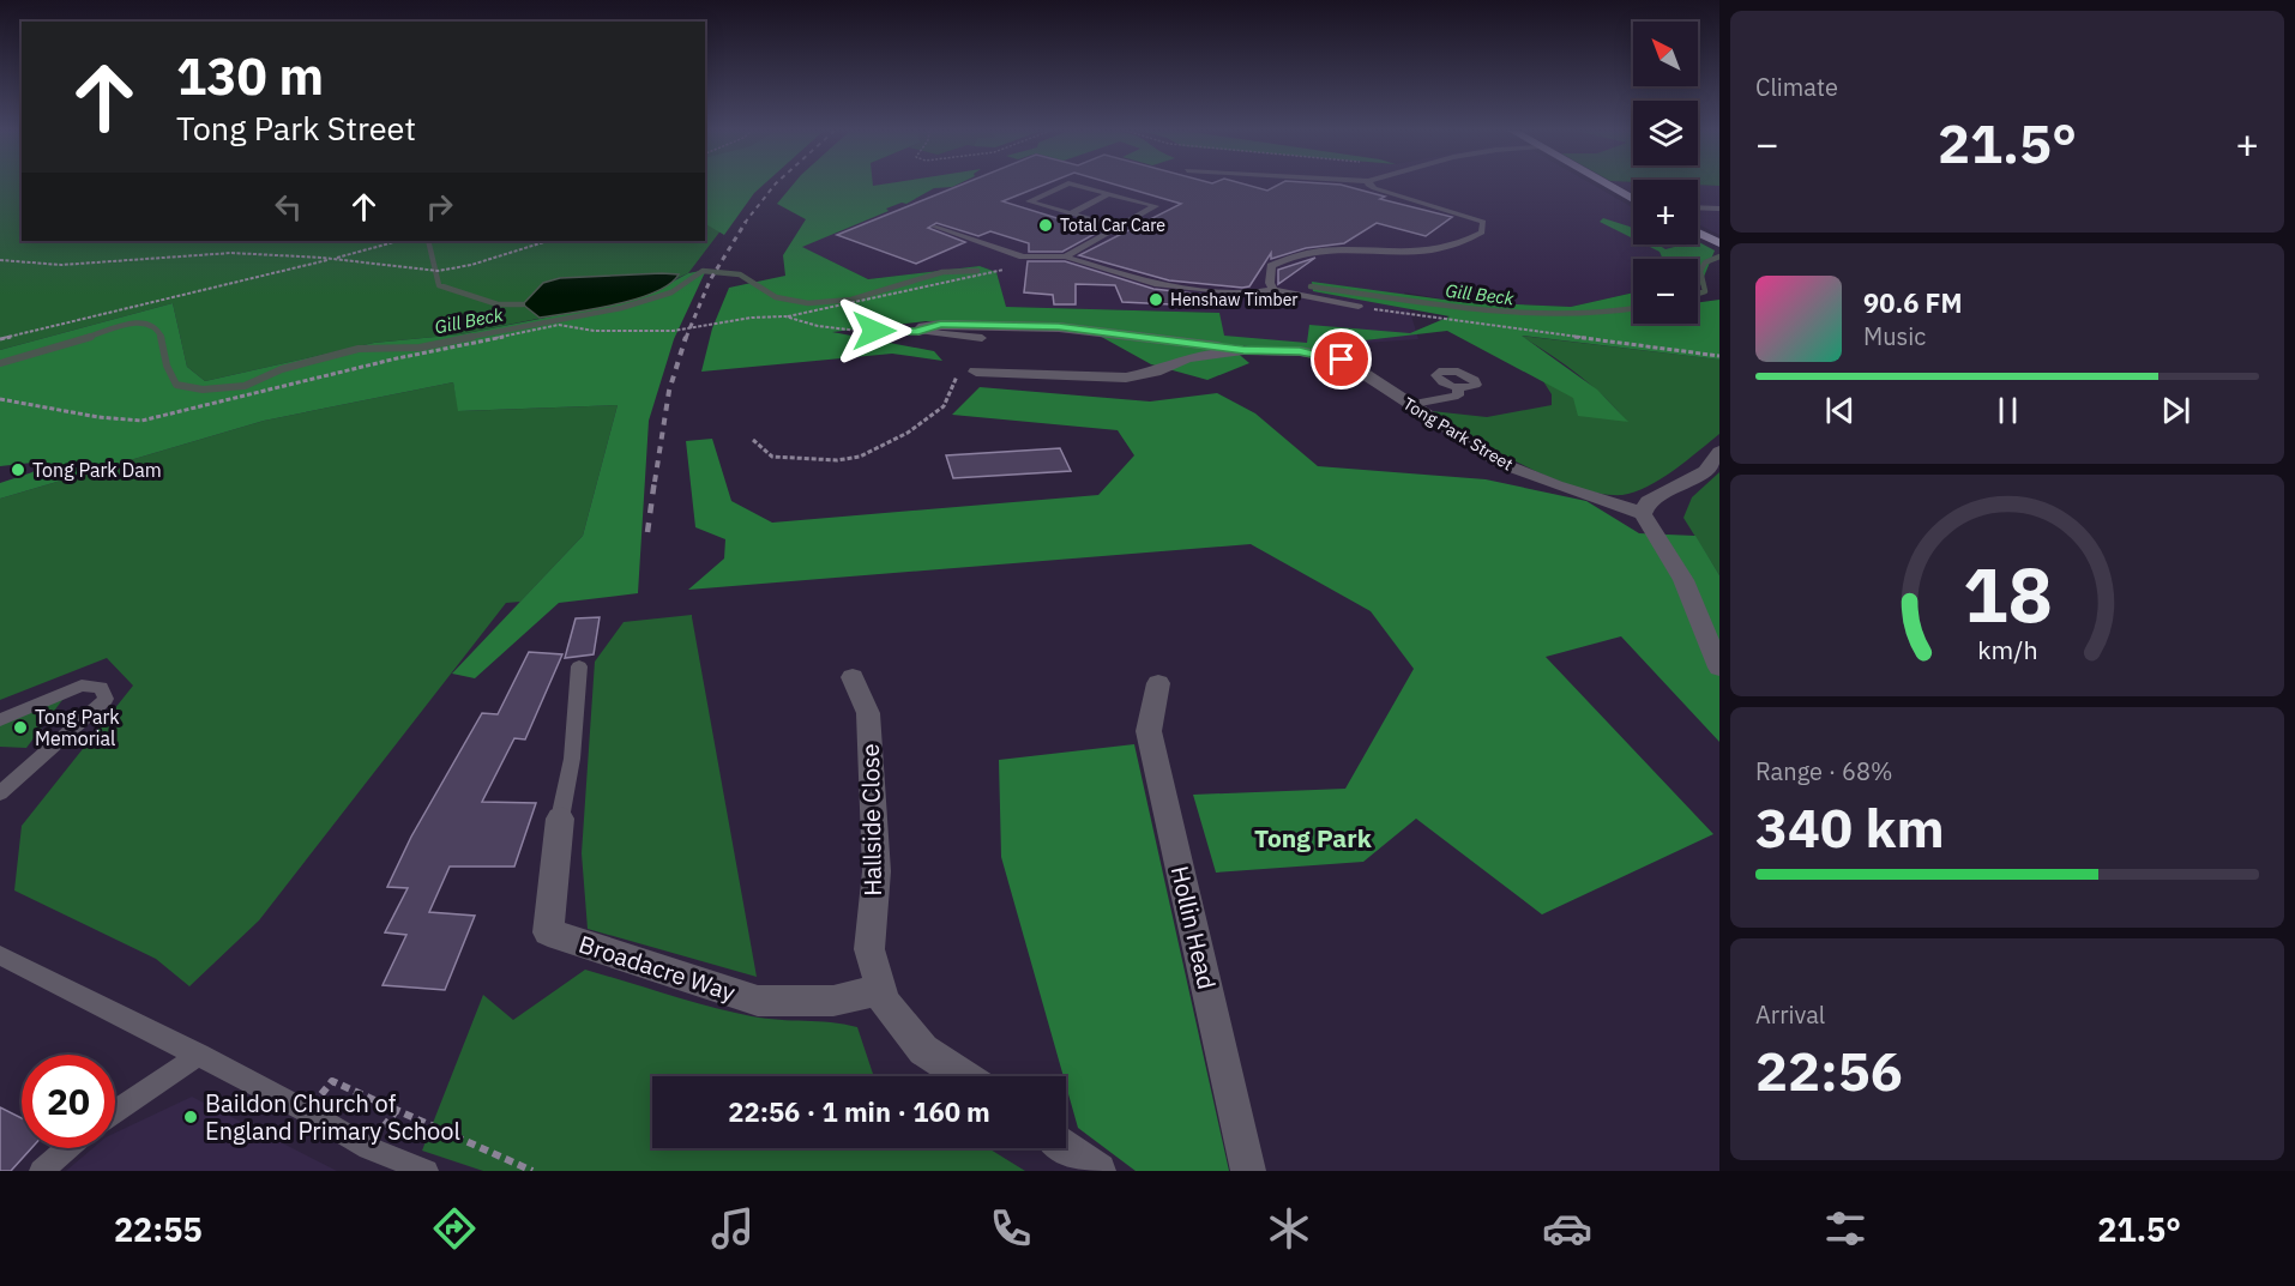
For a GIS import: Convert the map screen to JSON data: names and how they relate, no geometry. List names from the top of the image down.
{
  "streets": {
    "street": [
      "Tong Park Street",
      "Hallside Close",
      "Hollin Head",
      "Broadacre Way"
    ]
  },
  "crossings": [
    ["Hallside Close", "Broadacre Way"]
  ],
  "districts": ["Tong Park"],
  "water": ["Gill Beck"],
  "places": [
    "Total Car Care",
    "Henshaw Timber",
    "Tong Park Dam",
    "Tong Park Memorial",
    "Baildon Church of England Primary School"
  ],
  "north": "top left",
  "page": {
    "tile": [
      "Climate",
      ["Range · 68%", "340 km"],
      ["Arrival", "22:56"]
    ],
    "map_buttons": ["+", "−"],
    "turn": ["130 m", "Tong Park Street"],
    "heat": ["−", "21.5°", "+"],
    "song": ["90.6 FM", "Music"],
    "limit": "20",
    "trip": "22:56 · 1 min · 160 m",
    "tabs": ["22:55", "21.5°"],
    "gauge": ["18", "km/h"]
  }
}
